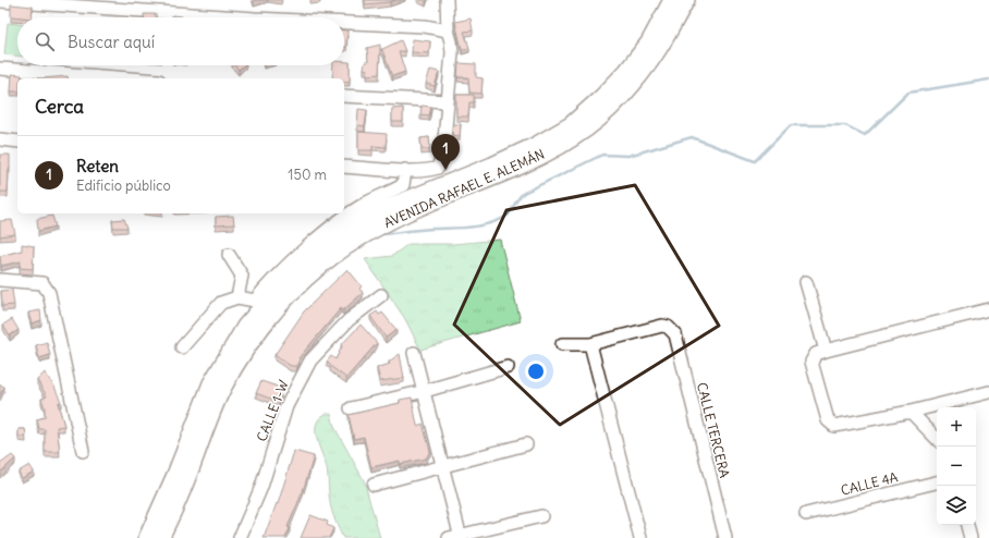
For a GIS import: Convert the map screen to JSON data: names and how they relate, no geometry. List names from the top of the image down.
{
  "streets": {
    "main road": ["AVENIDA RAFAEL E. ALEMÁN"],
    "street": ["CALLE 1-W", "CALLE TERCERA", "CALLE 4A"]
  },
  "page": {
    "search": "Buscar aquí",
    "heading": "Cerca",
    "pins": "1",
    "list": [
      {
        "mark": "1",
        "name": "Reten",
        "note": "Edificio público",
        "value": "150 m"
      }
    ],
    "map_buttons": ["+", "−"]
  }
}
